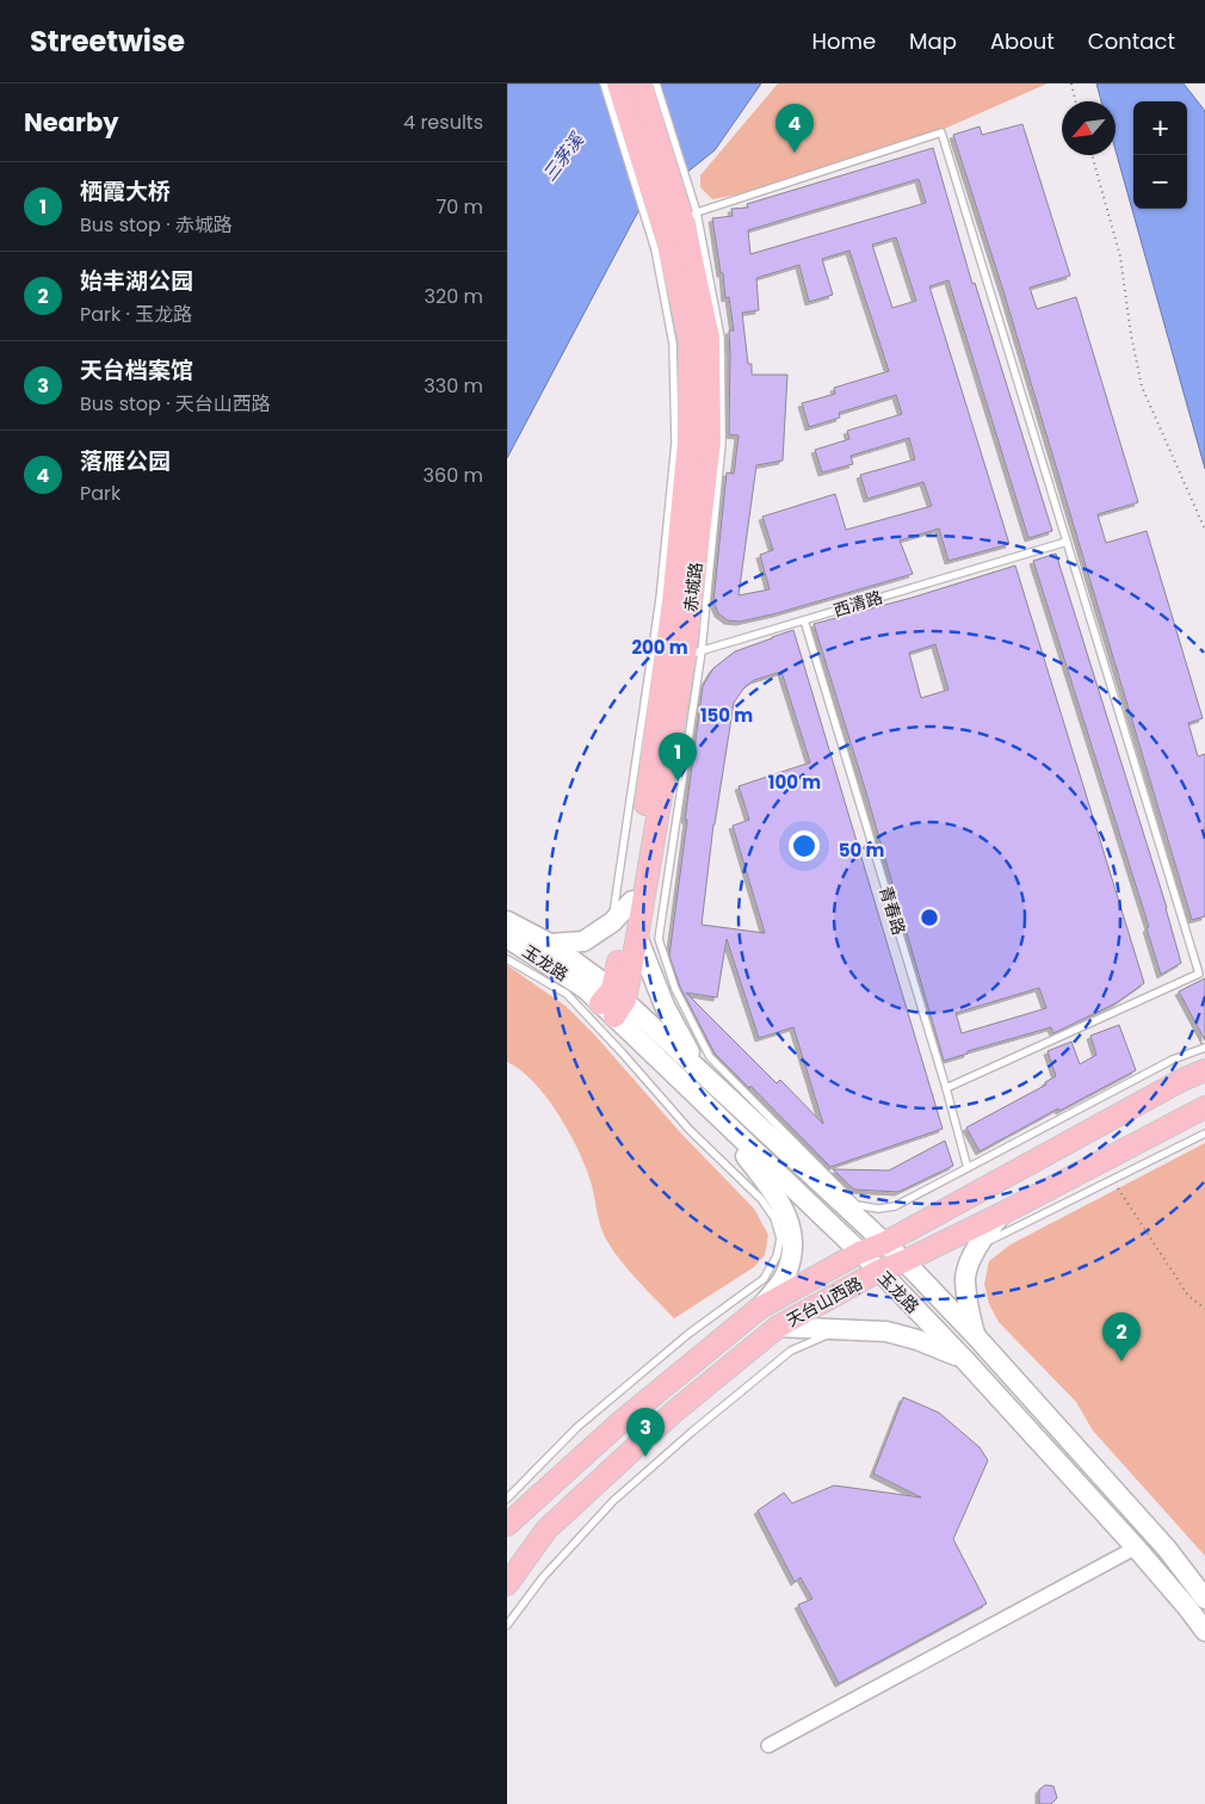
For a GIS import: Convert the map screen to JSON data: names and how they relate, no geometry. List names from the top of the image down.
{
  "streets": {
    "main road": ["赤城路", "玉龙路", "天台山西路"],
    "lane": ["西清路", "青春路"]
  },
  "crossings": [
    ["赤城路", "西清路"],
    ["赤城路", "玉龙路"],
    ["西清路", "青春路"],
    ["玉龙路", "天台山西路"]
  ],
  "water": ["三茅溪"],
  "north": "bottom left",
  "page": {
    "header": "Streetwise",
    "nav": [
      "Home",
      "Map",
      "About",
      "Contact"
    ],
    "heading": ["Nearby", "4 results"],
    "map_buttons": ["+", "−"],
    "pins": [
      "4",
      "1",
      "2",
      "3"
    ],
    "list": [
      {
        "mark": "1",
        "name": "栖霞大桥",
        "note": "Bus stop · 赤城路",
        "value": "70 m"
      },
      {
        "mark": "2",
        "name": "始丰湖公园",
        "note": "Park · 玉龙路",
        "value": "320 m"
      },
      {
        "mark": "3",
        "name": "天台档案馆",
        "note": "Bus stop · 天台山西路",
        "value": "330 m"
      },
      {
        "mark": "4",
        "name": "落雁公园",
        "note": "Park",
        "value": "360 m"
      }
    ]
  },
  "rings": [
    "200 m",
    "150 m",
    "100 m",
    "50 m"
  ]
}
